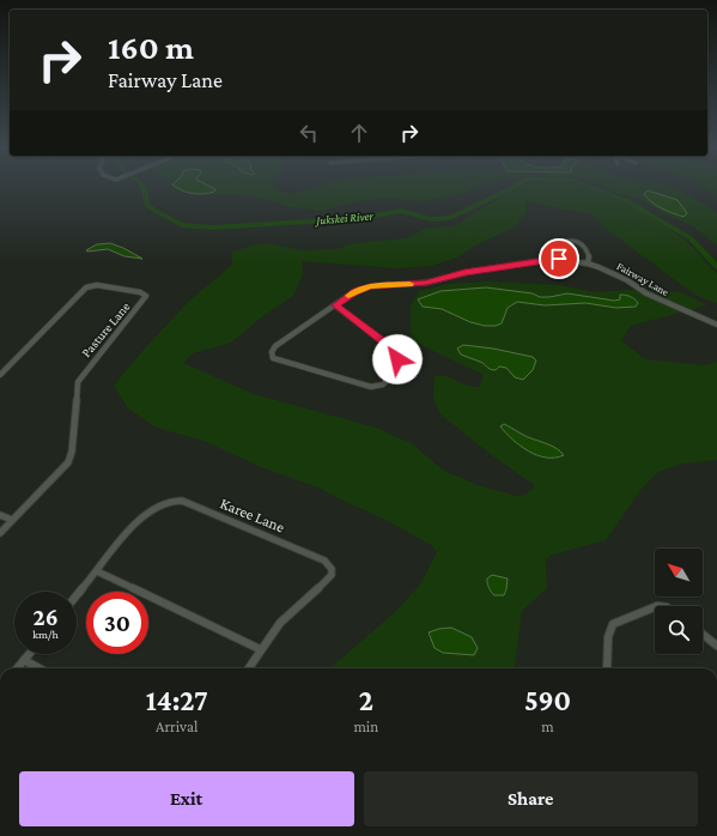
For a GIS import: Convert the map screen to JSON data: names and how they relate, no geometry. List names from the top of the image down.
{
  "streets": {
    "street": ["Fairway Lane", "Pasture Lane", "Karee Lane"]
  },
  "water": ["Jukskei River"],
  "north": "top left",
  "page": {
    "turn": ["160 m", "Fairway Lane"],
    "speed": "26 km/h",
    "limit": "30",
    "eta": [
      "14:27",
      "Arrival",
      "2",
      "min",
      "590",
      "m"
    ],
    "buttons": ["Exit", "Share"]
  }
}
